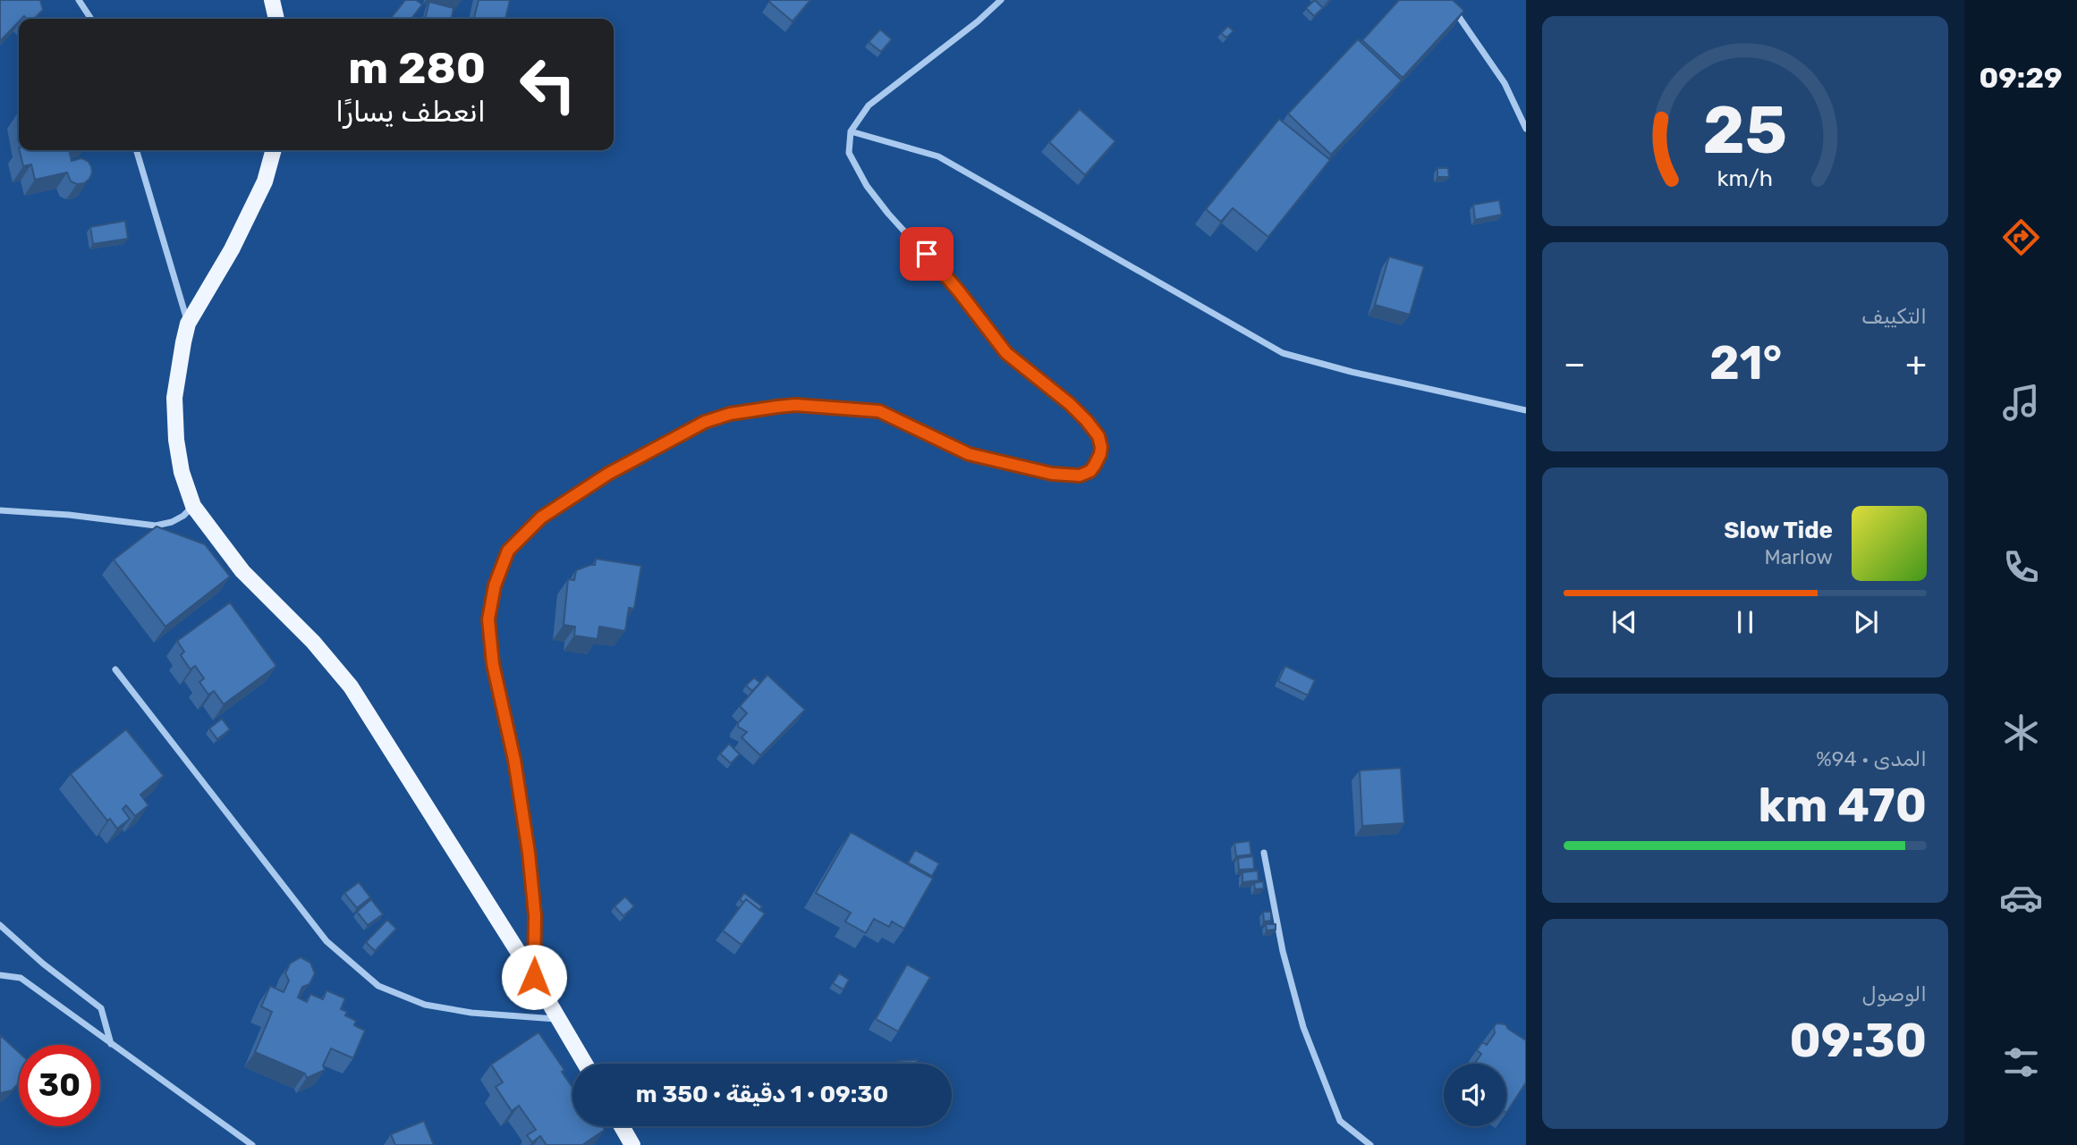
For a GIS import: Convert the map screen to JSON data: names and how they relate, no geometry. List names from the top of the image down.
{
  "page": {
    "tabs": "09:29",
    "turn": ["280 m", "انعطف يسارًا"],
    "tile": [
      "التكييف",
      ["المدى · 94%", "470 km"],
      ["الوصول", "09:30"]
    ],
    "heat": ["−", "21°", "+"],
    "song": ["Slow Tide", "Marlow"],
    "limit": "30",
    "trip": "09:30 · 1 دقيقة · 350 m",
    "gauge": ["25", "km/h"]
  }
}
